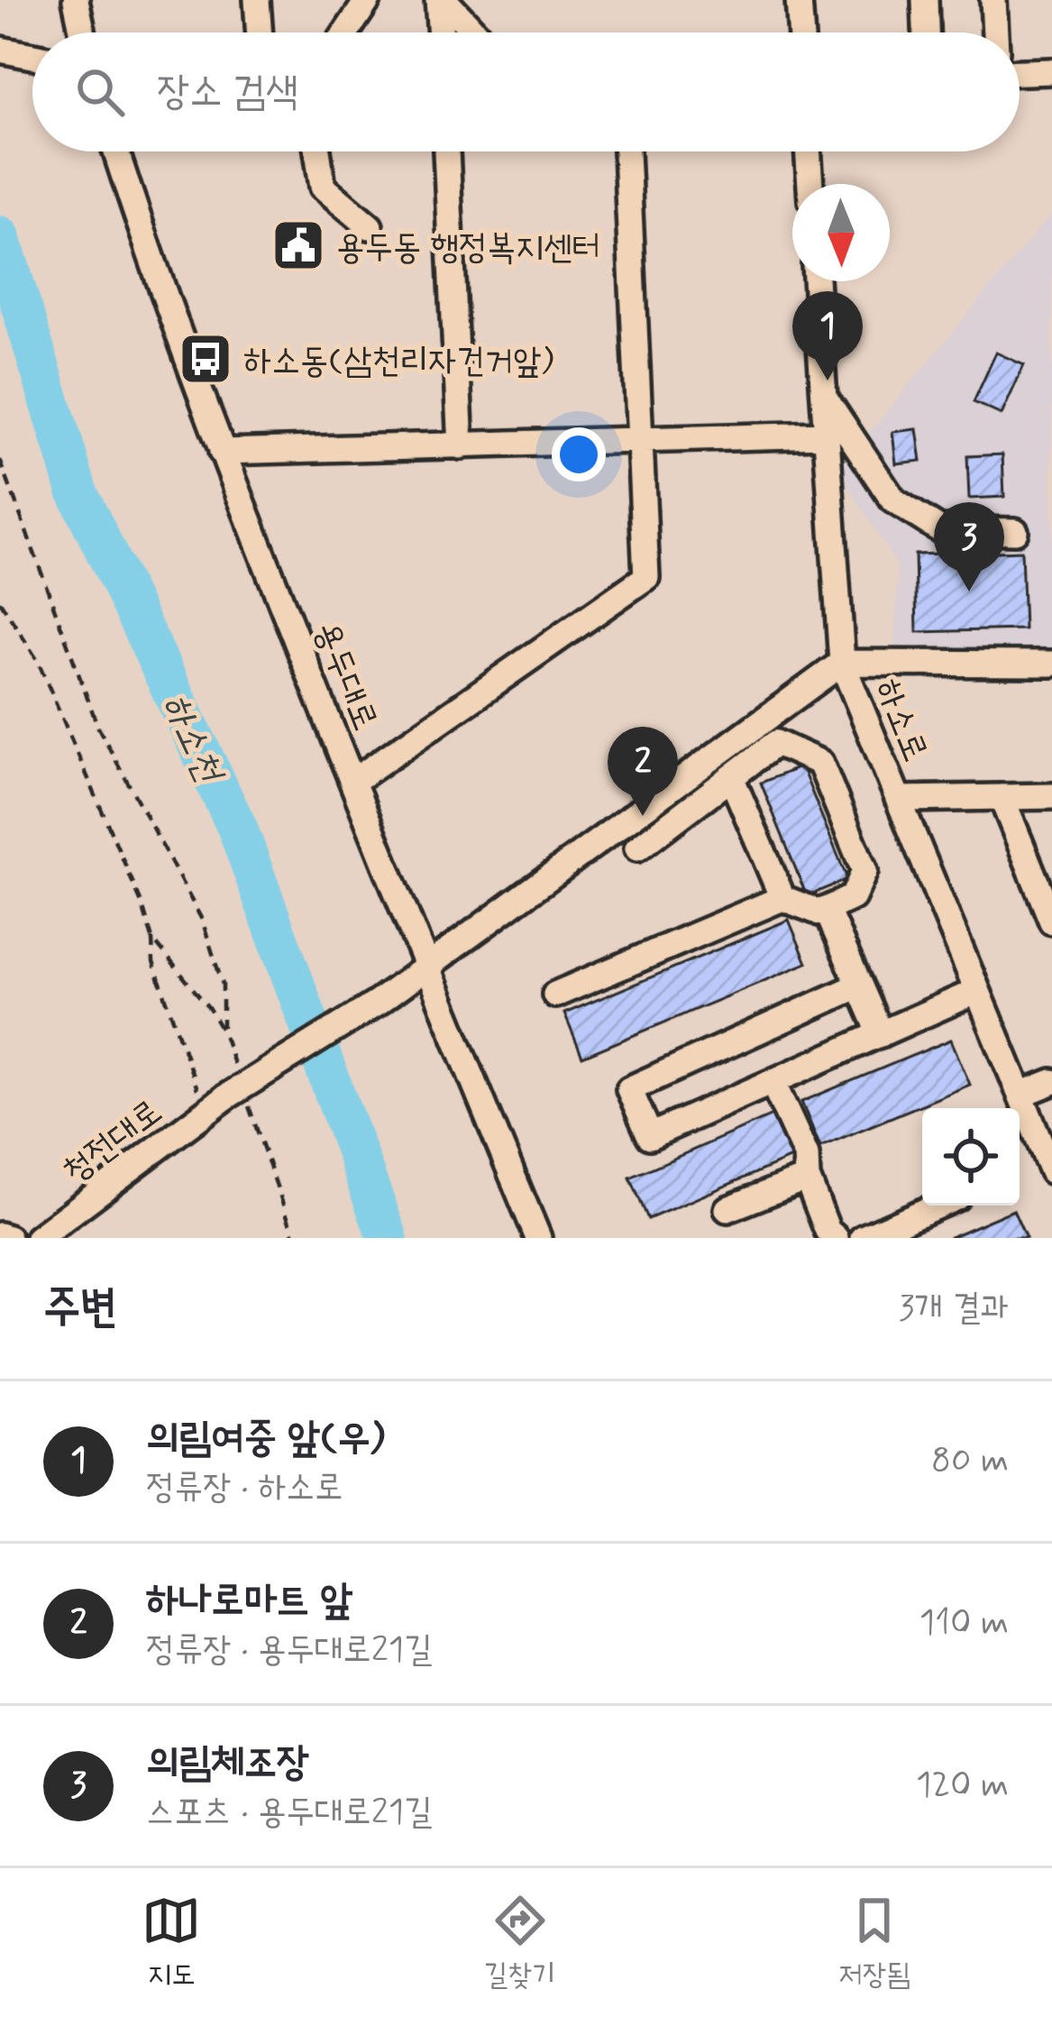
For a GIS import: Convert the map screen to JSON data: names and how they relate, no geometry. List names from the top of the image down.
{
  "streets": {
    "street": ["용두대로", "하소로", "청전대로"]
  },
  "crossings": [
    ["용두대로", "청전대로"]
  ],
  "water": ["하소천"],
  "places": {
    "public building": ["용두동 행정복지센터"],
    "bus stop": ["하소동(삼천리자건거앞)"]
  },
  "north": "bottom",
  "page": {
    "search": "장소 검색",
    "pins": ["1", "3", "2"],
    "heading": ["주변", "3개 결과"],
    "list": [
      {
        "mark": "1",
        "name": "의림여중 앞(우)",
        "note": "정류장 · 하소로",
        "value": "80 m"
      },
      {
        "mark": "2",
        "name": "하나로마트 앞",
        "note": "정류장 · 용두대로21길",
        "value": "110 m"
      },
      {
        "mark": "3",
        "name": "의림체조장",
        "note": "스포츠 · 용두대로21길",
        "value": "120 m"
      }
    ],
    "nav": ["지도", "길찾기", "저장됨"]
  }
}
